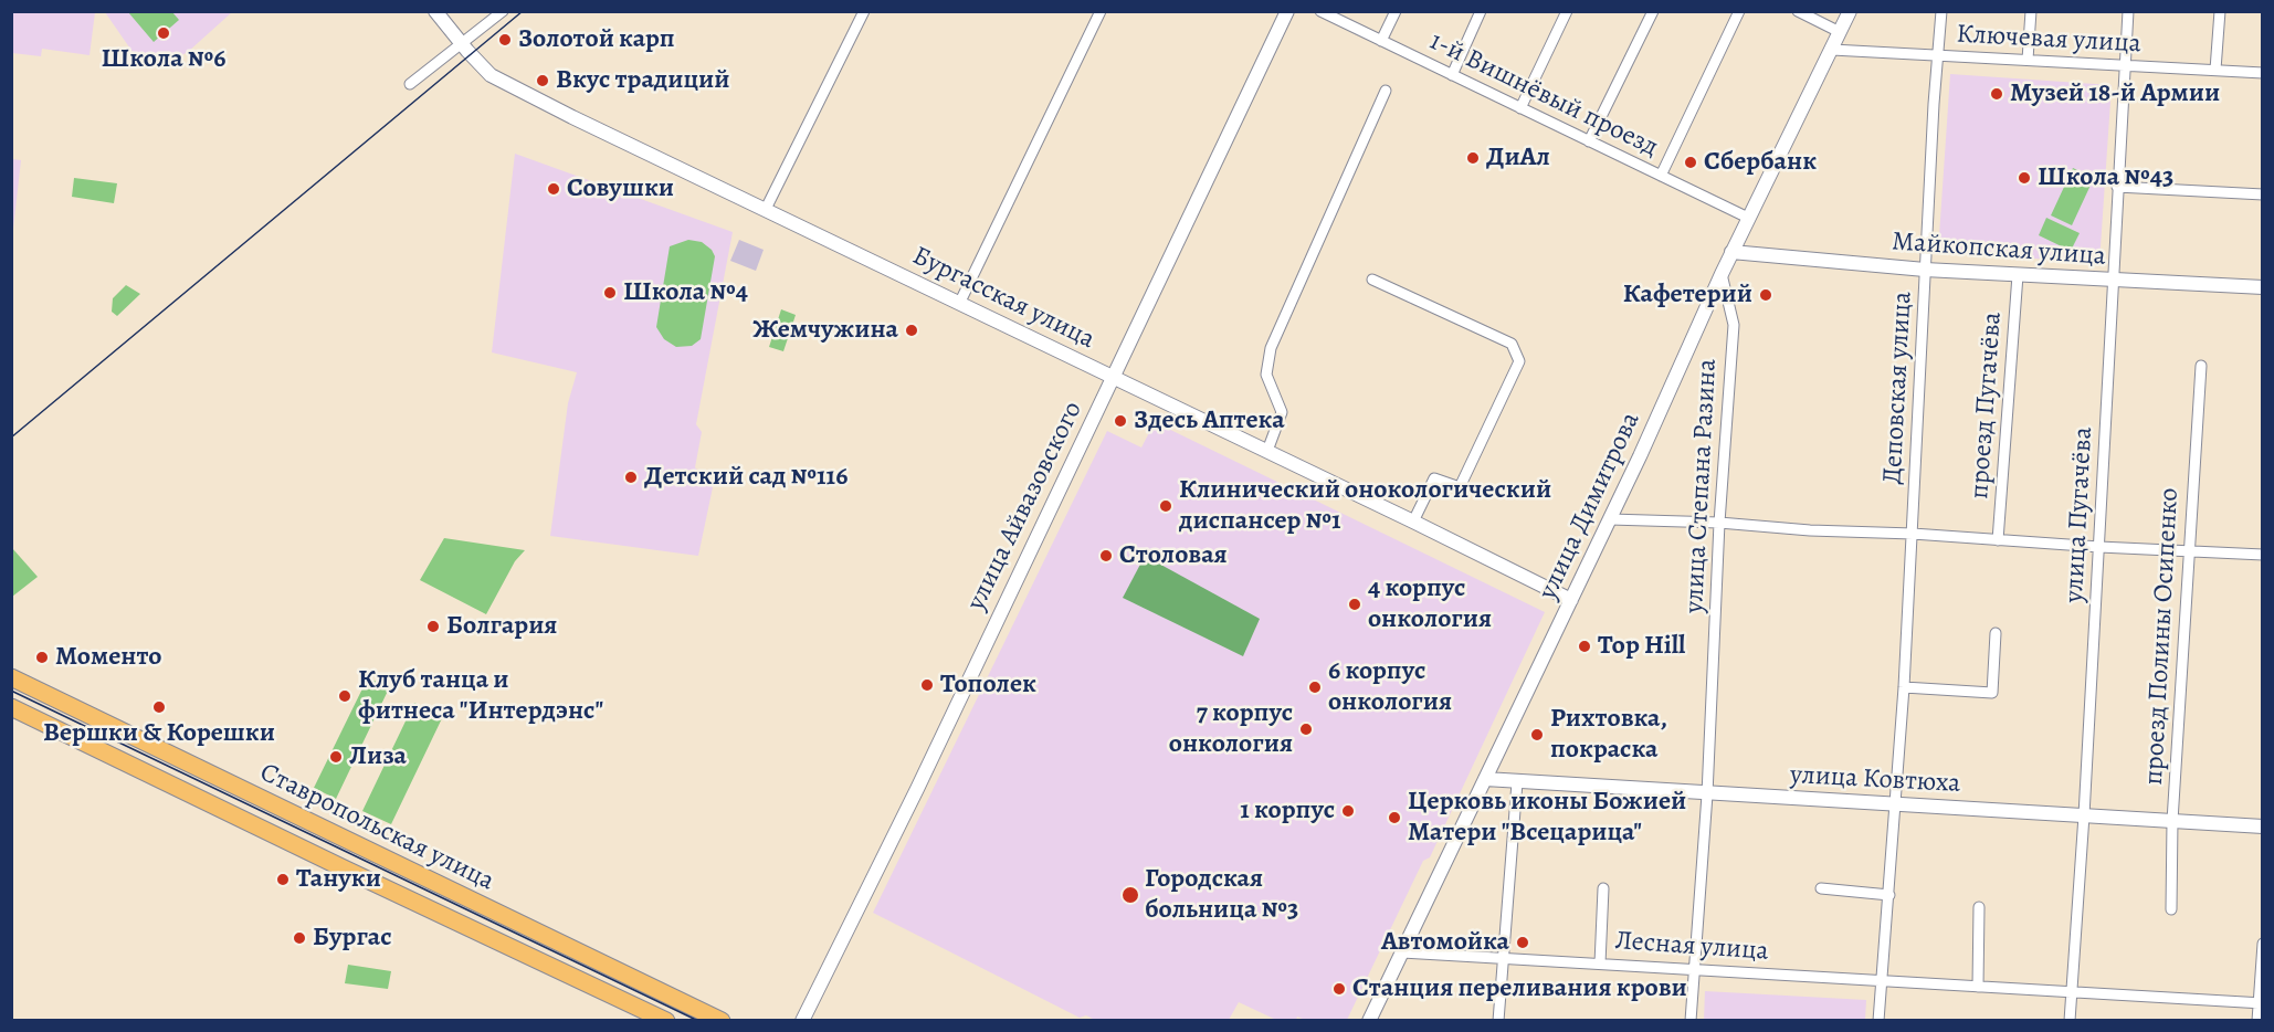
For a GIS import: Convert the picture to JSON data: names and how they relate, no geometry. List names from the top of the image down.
{
  "streets": {
    "main road": ["Ставропольская улица"],
    "street": [
      "Ключевая улица",
      "1-й Вишнёвый проезд",
      "Майкопская улица",
      "Бургасская улица",
      "Деповская улица",
      "проезд Пугачёва",
      "улица Степана Разина",
      "улица Айвазовского",
      "улица Димитрова",
      "улица Пугачёва",
      "проезд Полины Осипенко",
      "улица Ковтюха",
      "Лесная улица"
    ]
  },
  "crossings": [
    ["Ключевая улица", "Деповская улица"],
    ["Ключевая улица", "улица Димитрова"],
    ["Ключевая улица", "улица Пугачёва"],
    ["1-й Вишнёвый проезд", "улица Димитрова"],
    ["Майкопская улица", "Деповская улица"],
    ["Майкопская улица", "проезд Пугачёва"],
    ["Майкопская улица", "улица Димитрова"],
    ["Майкопская улица", "улица Пугачёва"],
    ["Бургасская улица", "улица Айвазовского"],
    ["Бургасская улица", "улица Димитрова"],
    ["Деповская улица", "улица Ковтюха"],
    ["Деповская улица", "Лесная улица"],
    ["улица Степана Разина", "улица Димитрова"],
    ["улица Степана Разина", "улица Ковтюха"],
    ["улица Степана Разина", "Лесная улица"],
    ["улица Димитрова", "улица Ковтюха"],
    ["улица Димитрова", "Лесная улица"],
    ["улица Пугачёва", "улица Ковтюха"],
    ["улица Пугачёва", "Лесная улица"],
    ["проезд Полины Осипенко", "улица Ковтюха"]
  ],
  "places": [
    "Школа №6",
    "Золотой карп",
    "Вкус традиций",
    "Музей 18-й Армии",
    "ДиАл",
    "Сбербанк",
    "Школа №43",
    "Совушки",
    "Школа №4",
    "Кафетерий",
    "Жемчужина",
    "Здесь Аптека",
    "Детский сад №116",
    "Клинический онокологический диспансер №1",
    "Столовая",
    "4 корпус онкология",
    "Болгария",
    "Top Hill",
    "Моменто",
    "Тополек",
    "6 корпус онкология",
    "Клуб танца и фитнеса \"Интердэнс\"",
    "Вершки & Корешки",
    "7 корпус онкология",
    "Рихтовка, покраска",
    "Лиза",
    "1 корпус",
    "Церковь иконы Божией Матери \"Всецарица\"",
    "Тануки",
    "Городская больница №3",
    "Бургас",
    "Автомойка",
    "Станция переливания крови"
  ]
}
